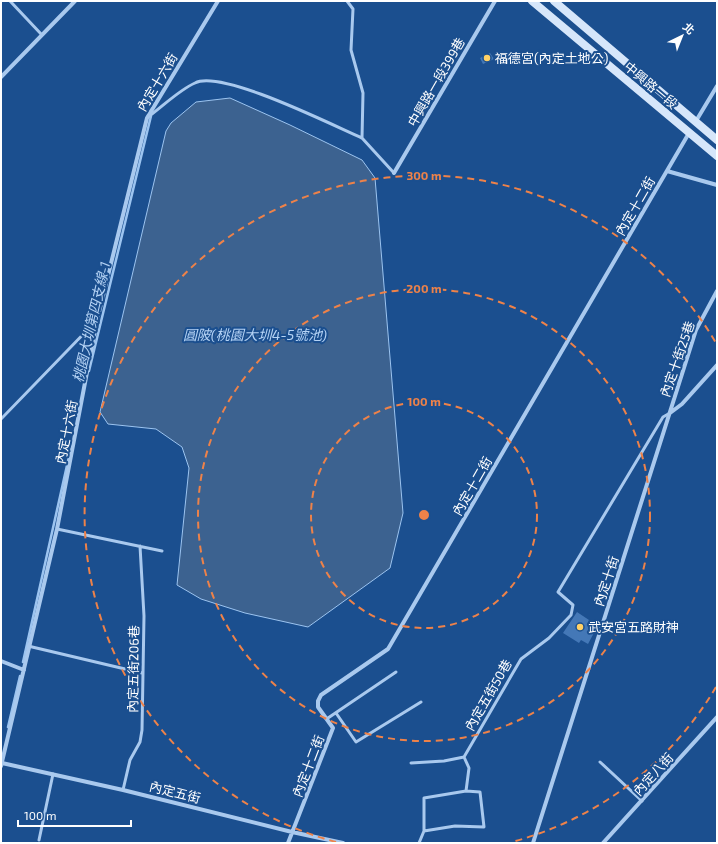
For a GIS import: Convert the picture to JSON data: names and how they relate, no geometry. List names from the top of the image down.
{
  "streets": {
    "street": [
      "內定十六街",
      "中興路一段399巷",
      "中興路一段",
      "內定十二街",
      "內定十街25巷",
      "內定十街",
      "內定八街",
      "內定五街"
    ],
    "lane": ["內定五街206巷", "內定五街50巷"]
  },
  "crossings": [
    ["內定十六街", "內定五街"],
    ["中興路一段", "內定十二街"],
    ["內定十二街", "內定五街"],
    ["內定十街25巷", "內定十街"],
    ["內定十街25巷", "內定五街50巷"],
    ["內定十街", "內定五街50巷"],
    ["內定五街206巷", "內定五街"]
  ],
  "water": ["桃園大圳第四支線-1", "圓陂(桃園大圳4-5號池)"],
  "places": ["福德宮(內定土地公)", "武安宮五路財神"],
  "scale_bar": "100 m",
  "north": "top right",
  "rings": ["300 m", "200 m", "100 m"]
}
